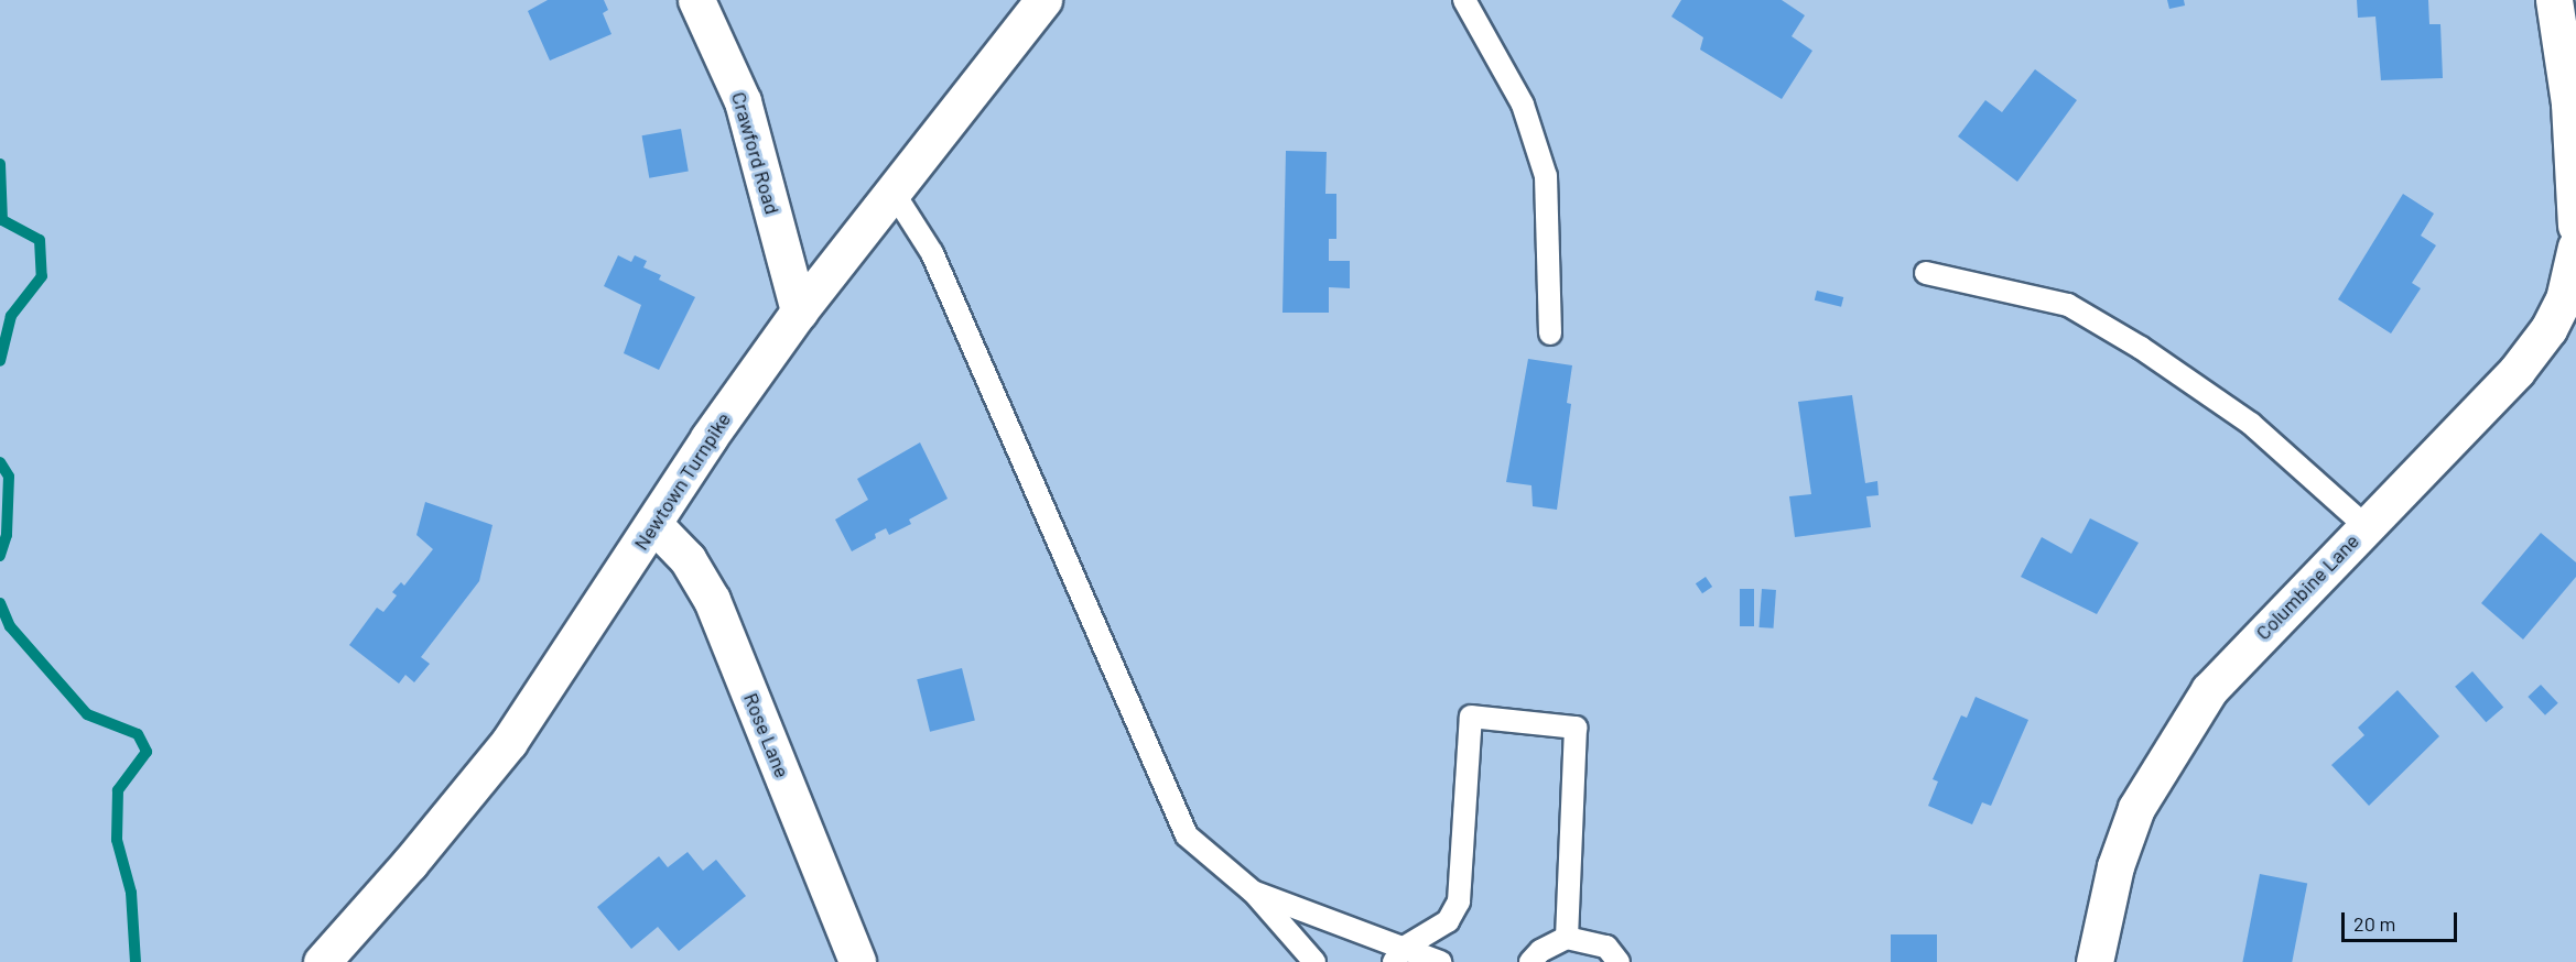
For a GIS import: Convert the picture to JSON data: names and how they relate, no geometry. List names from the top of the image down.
{
  "streets": {
    "street": [
      "Crawford Road",
      "Newtown Turnpike",
      "Columbine Lane",
      "Rose Lane"
    ]
  },
  "crossings": [
    ["Crawford Road", "Newtown Turnpike"],
    ["Newtown Turnpike", "Rose Lane"]
  ],
  "scale_bar": "20 m"
}
